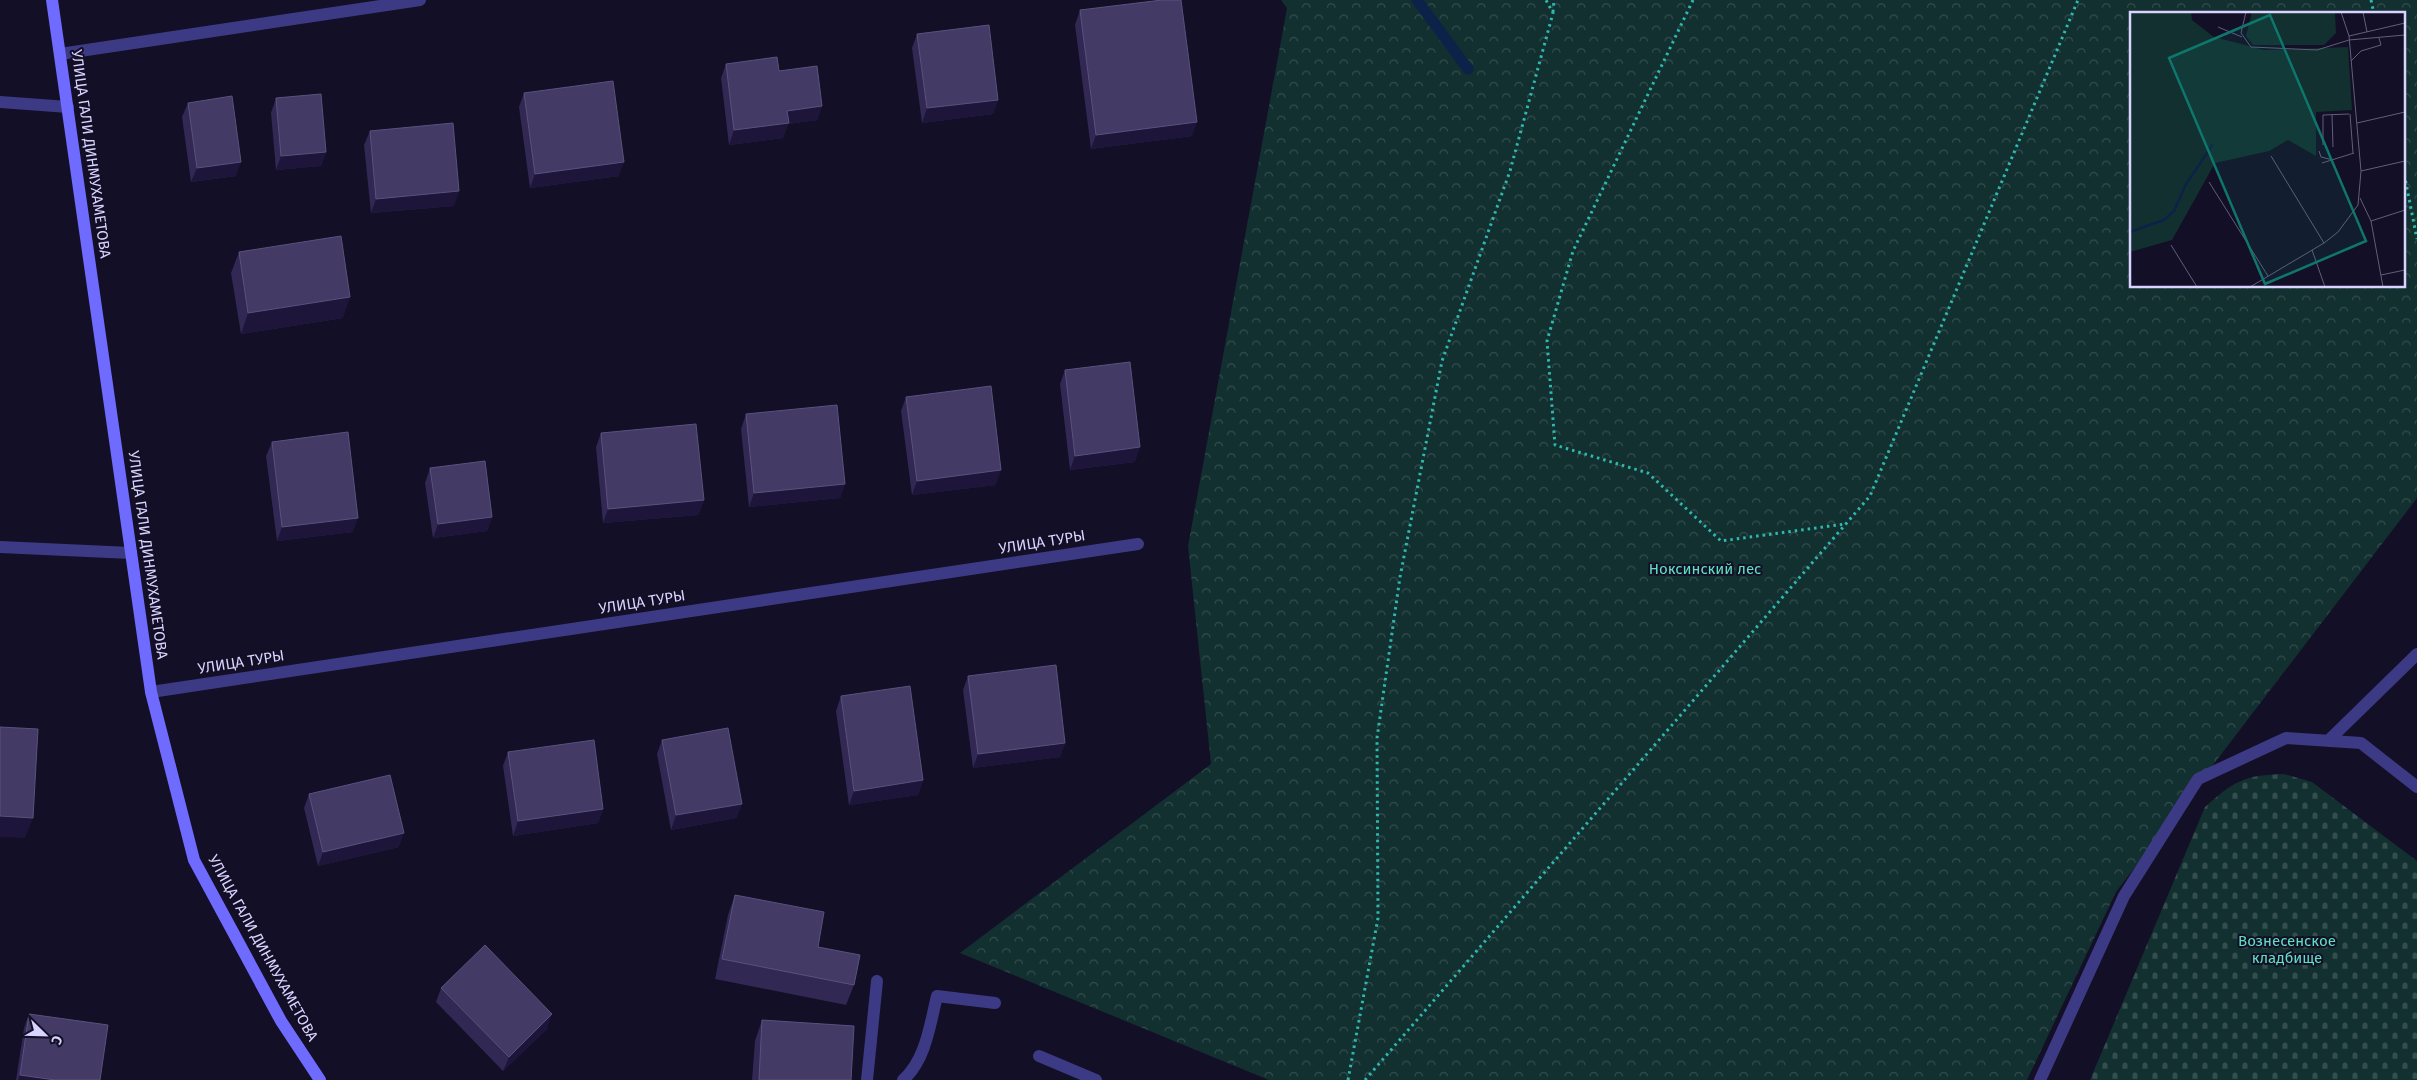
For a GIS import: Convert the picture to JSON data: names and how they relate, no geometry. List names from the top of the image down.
{
  "streets": {
    "street": ["УЛИЦА ГАЛИ ДИНМУХАМЕТОВА", "УЛИЦА ТУРЫ"]
  },
  "crossings": [
    ["УЛИЦА ГАЛИ ДИНМУХАМЕТОВА", "УЛИЦА ТУРЫ"]
  ],
  "parks": ["Ноксинский лес", "Вознесенское кладбище"],
  "north": "bottom right"
}
